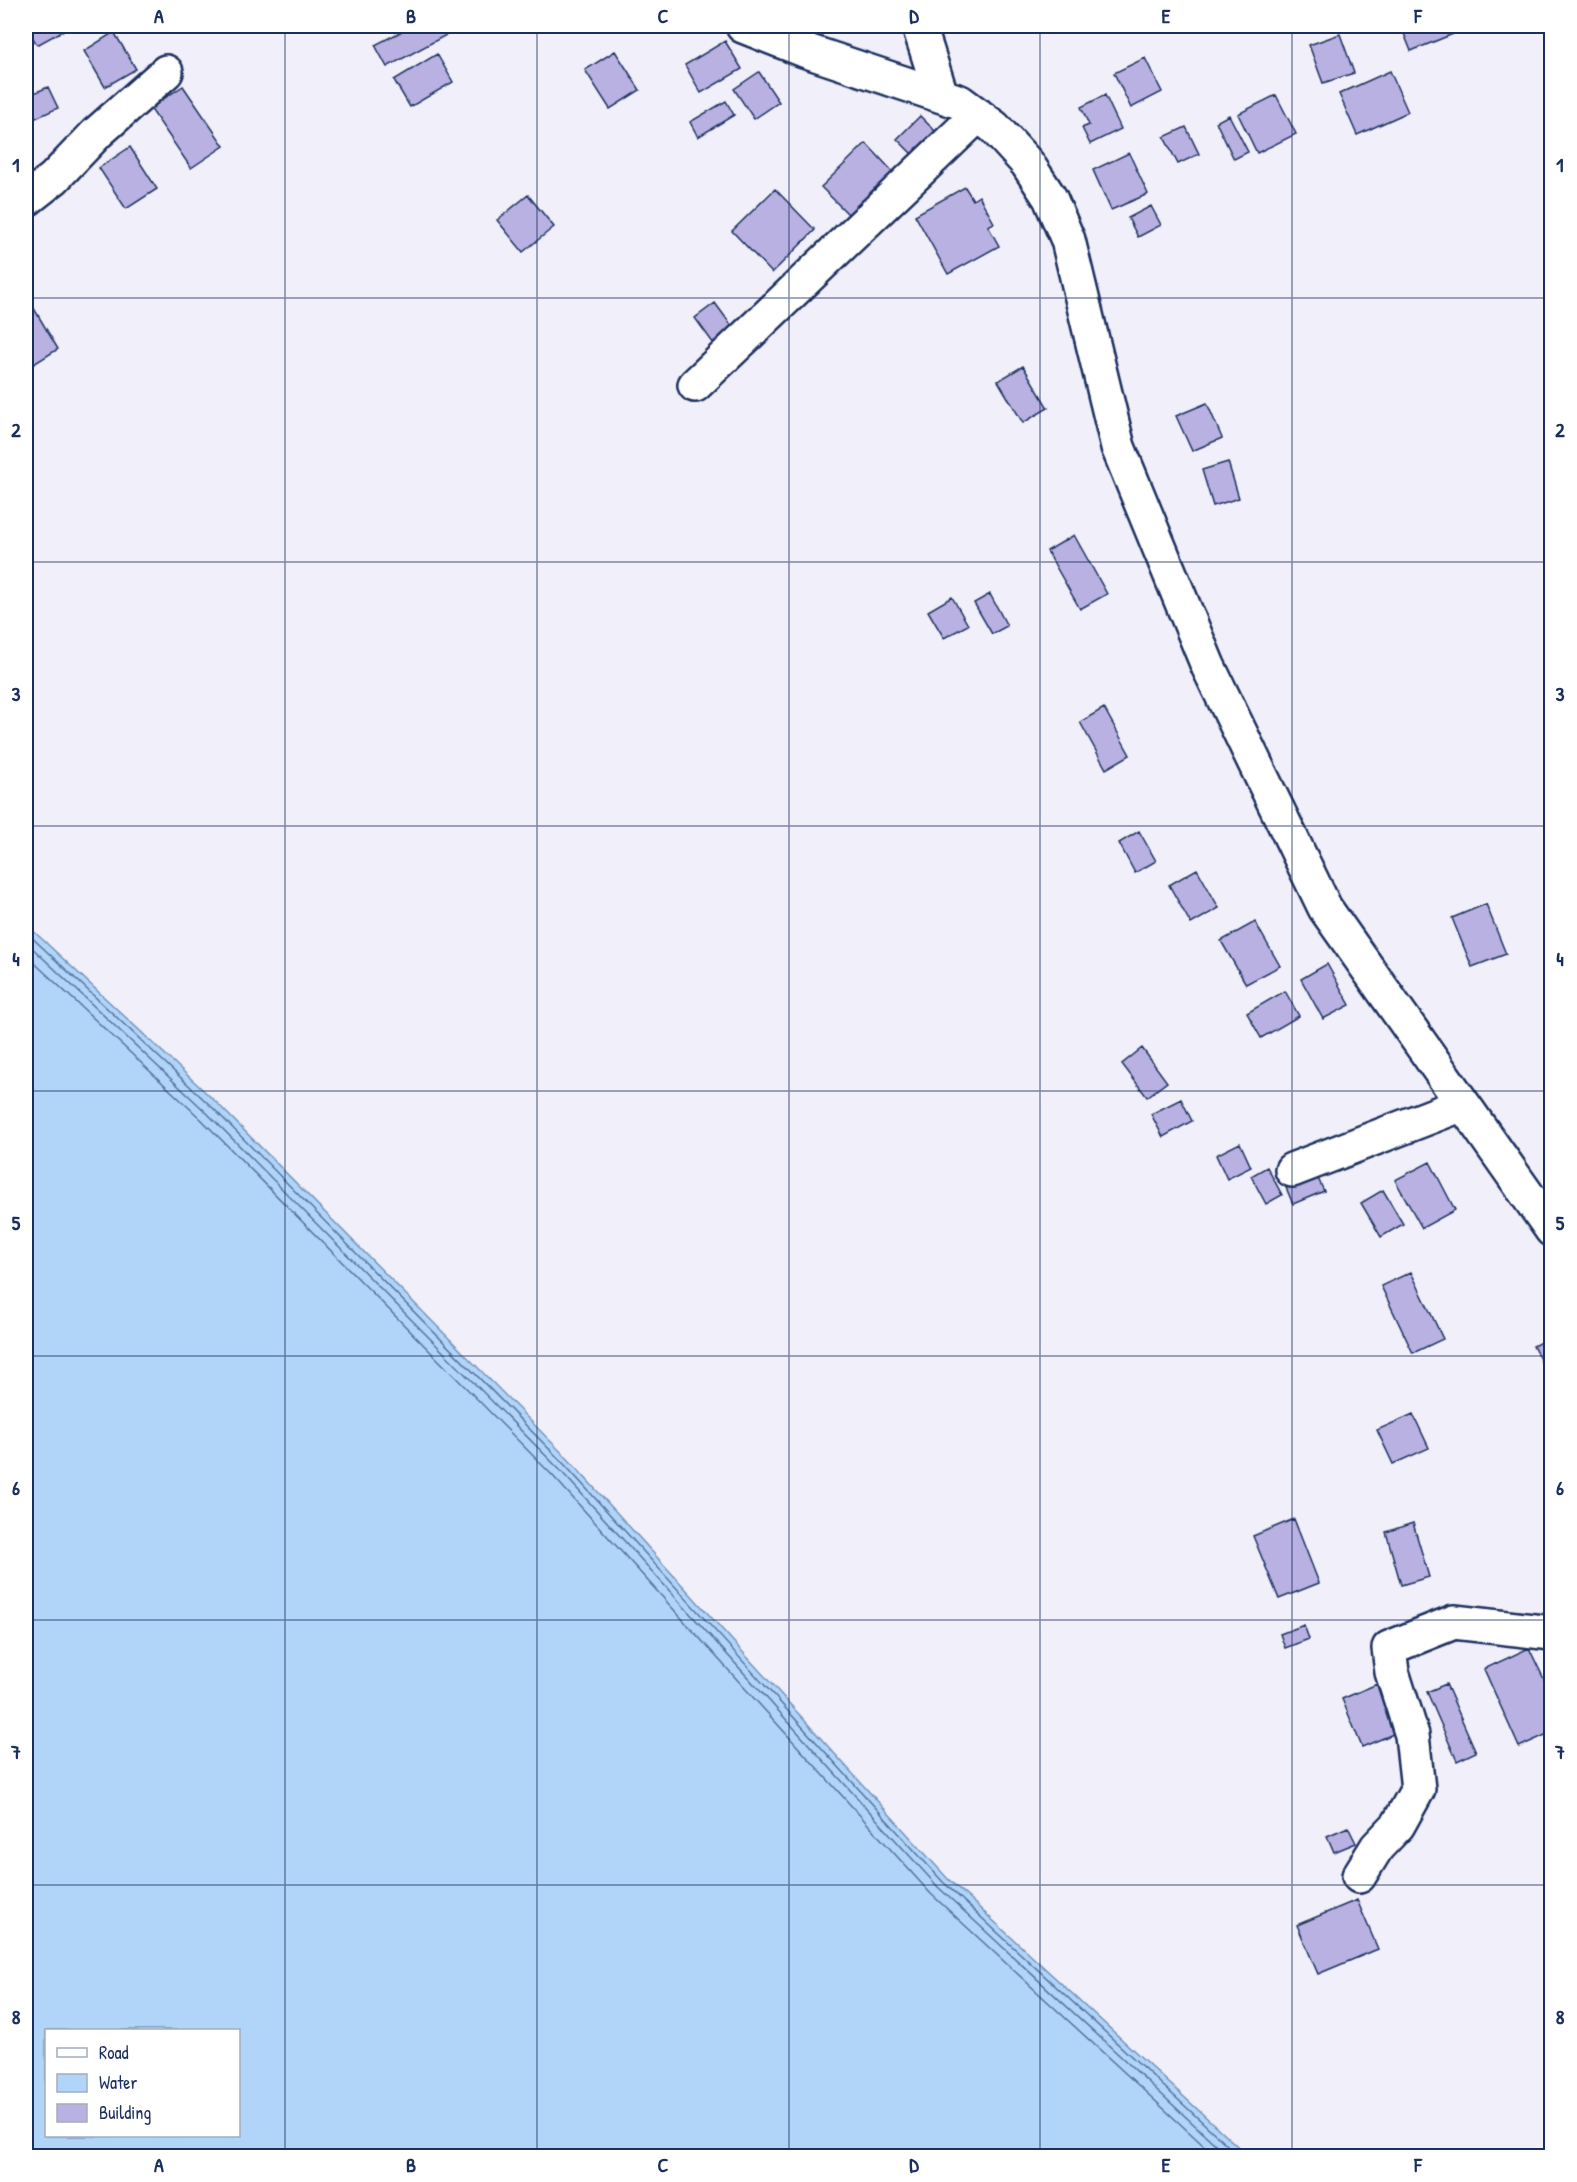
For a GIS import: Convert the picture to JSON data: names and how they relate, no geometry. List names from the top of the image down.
{
  "legend": ["Road", "Water", "Building"],
  "grid": {
    "columns": [
      "A",
      "B",
      "C",
      "D",
      "E",
      "F"
    ],
    "rows": [
      "1",
      "2",
      "3",
      "4",
      "5",
      "6",
      "7",
      "8"
    ]
  }
}
